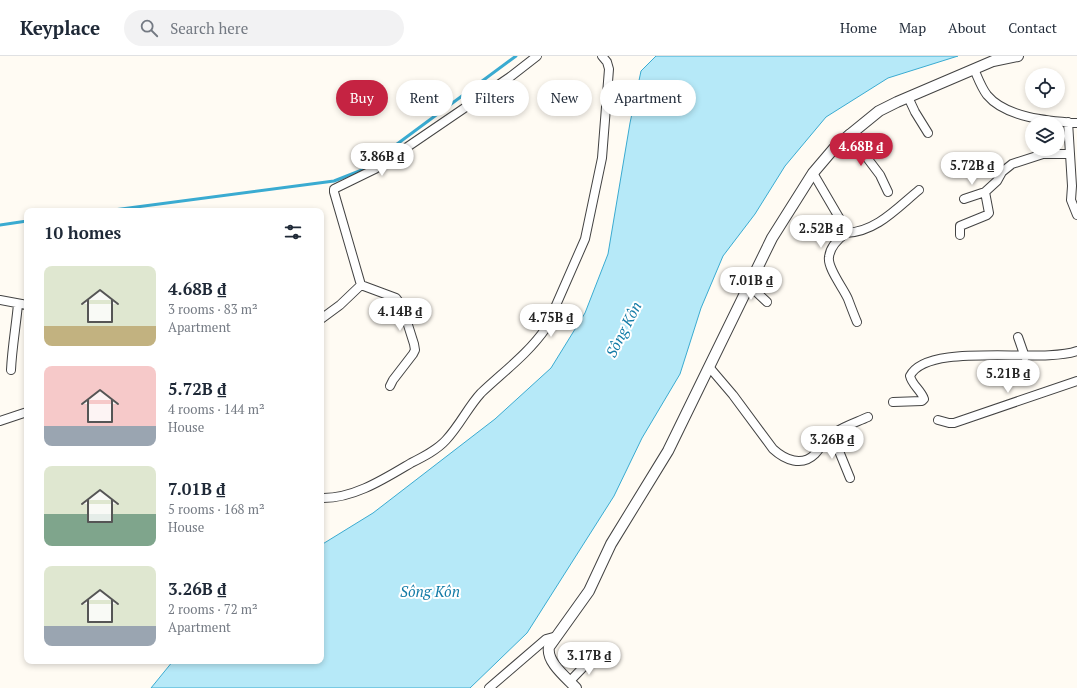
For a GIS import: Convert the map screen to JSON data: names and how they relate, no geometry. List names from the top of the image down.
{
  "water": ["Sông Kôn"],
  "page": {
    "header": "Keyplace",
    "search": "Search here",
    "nav": [
      "Home",
      "Map",
      "About",
      "Contact"
    ],
    "chip": [
      "Buy",
      "Rent",
      "Filters",
      "New",
      "Apartment"
    ],
    "price": [
      "4.68B ₫",
      "3.86B ₫",
      "5.72B ₫",
      "2.52B ₫",
      "7.01B ₫",
      "4.14B ₫",
      "4.75B ₫",
      "5.21B ₫",
      "3.26B ₫",
      "3.17B ₫"
    ],
    "heading": "10 homes",
    "list": [
      {
        "name": "4.68B ₫",
        "note": "3 rooms · 83 m² · Apartment"
      },
      {
        "name": "5.72B ₫",
        "note": "4 rooms · 144 m² · House"
      },
      {
        "name": "7.01B ₫",
        "note": "5 rooms · 168 m² · House"
      },
      {
        "name": "3.26B ₫",
        "note": "2 rooms · 72 m² · Apartment"
      }
    ]
  }
}
